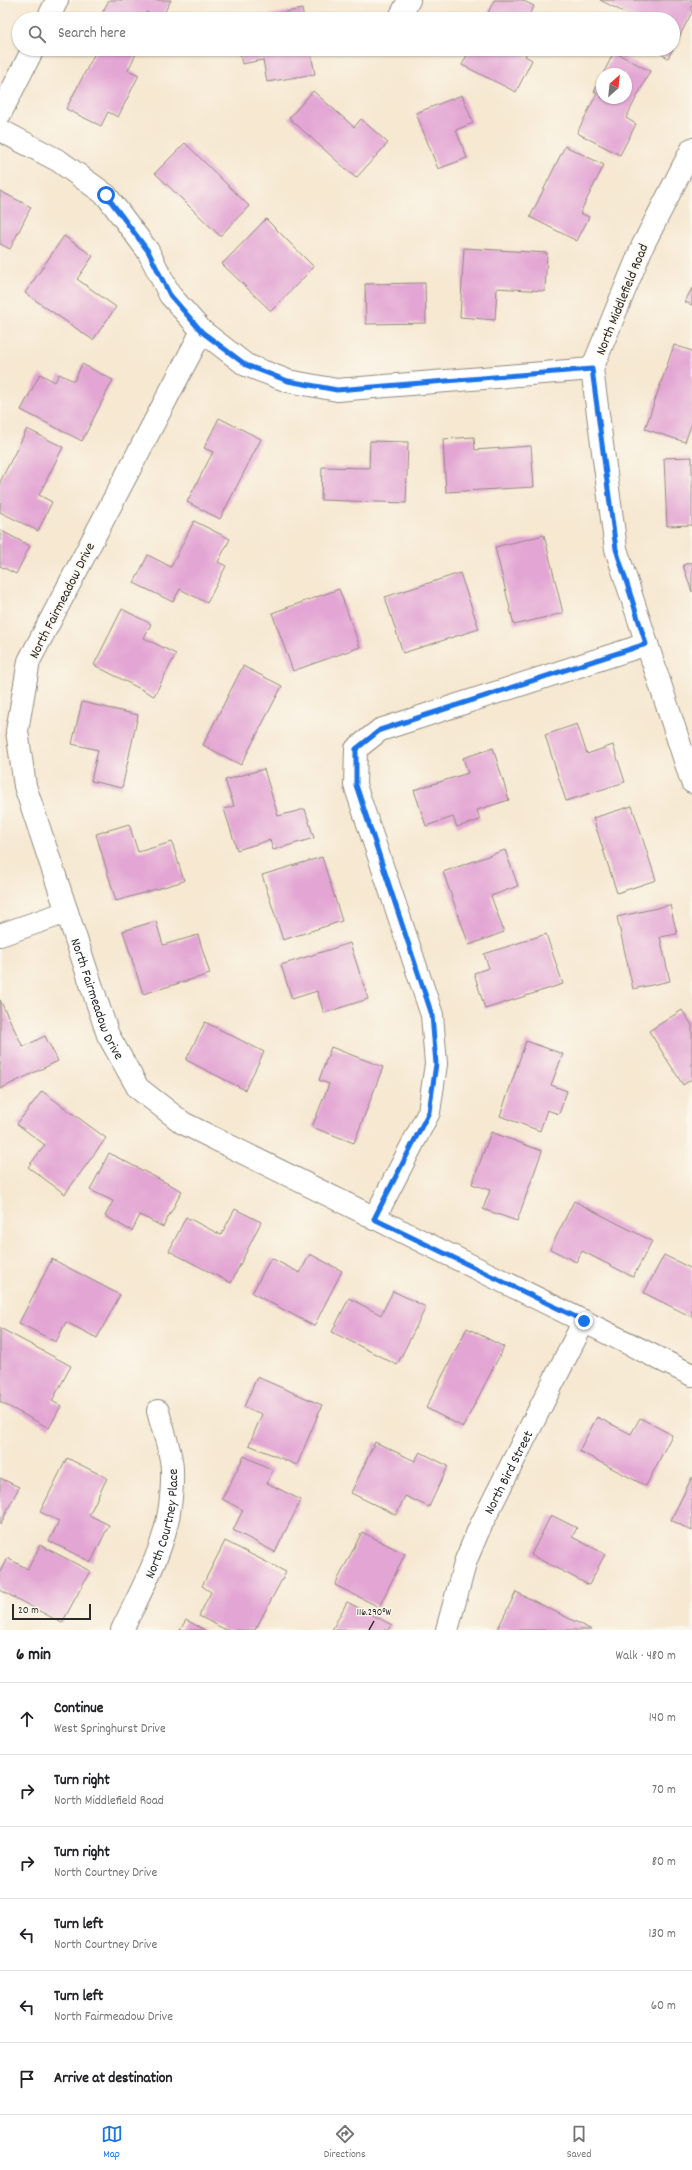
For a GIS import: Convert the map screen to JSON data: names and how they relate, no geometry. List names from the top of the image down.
{
  "streets": {
    "street": [
      "North Middlefield Road",
      "North Fairmeadow Drive",
      "North Bird Street",
      "North Courtney Place"
    ]
  },
  "crossings": [
    ["North Fairmeadow Drive", "North Bird Street"]
  ],
  "scale_bar": "20 m",
  "north": "top right",
  "page": {
    "search": "Search here",
    "scale": "20 m",
    "heading": ["6 min", "Walk · 480 m"],
    "list": [
      ["Continue", "West Springhurst Drive", "140 m"],
      ["Turn right", "North Middlefield Road", "70 m"],
      ["Turn right", "North Courtney Drive", "80 m"],
      ["Turn left", "North Courtney Drive", "130 m"],
      ["Turn left", "North Fairmeadow Drive", "60 m"],
      "Arrive at destination"
    ],
    "nav": ["Map", "Directions", "Saved"]
  },
  "coordinates": ["116.290°W"]
}
